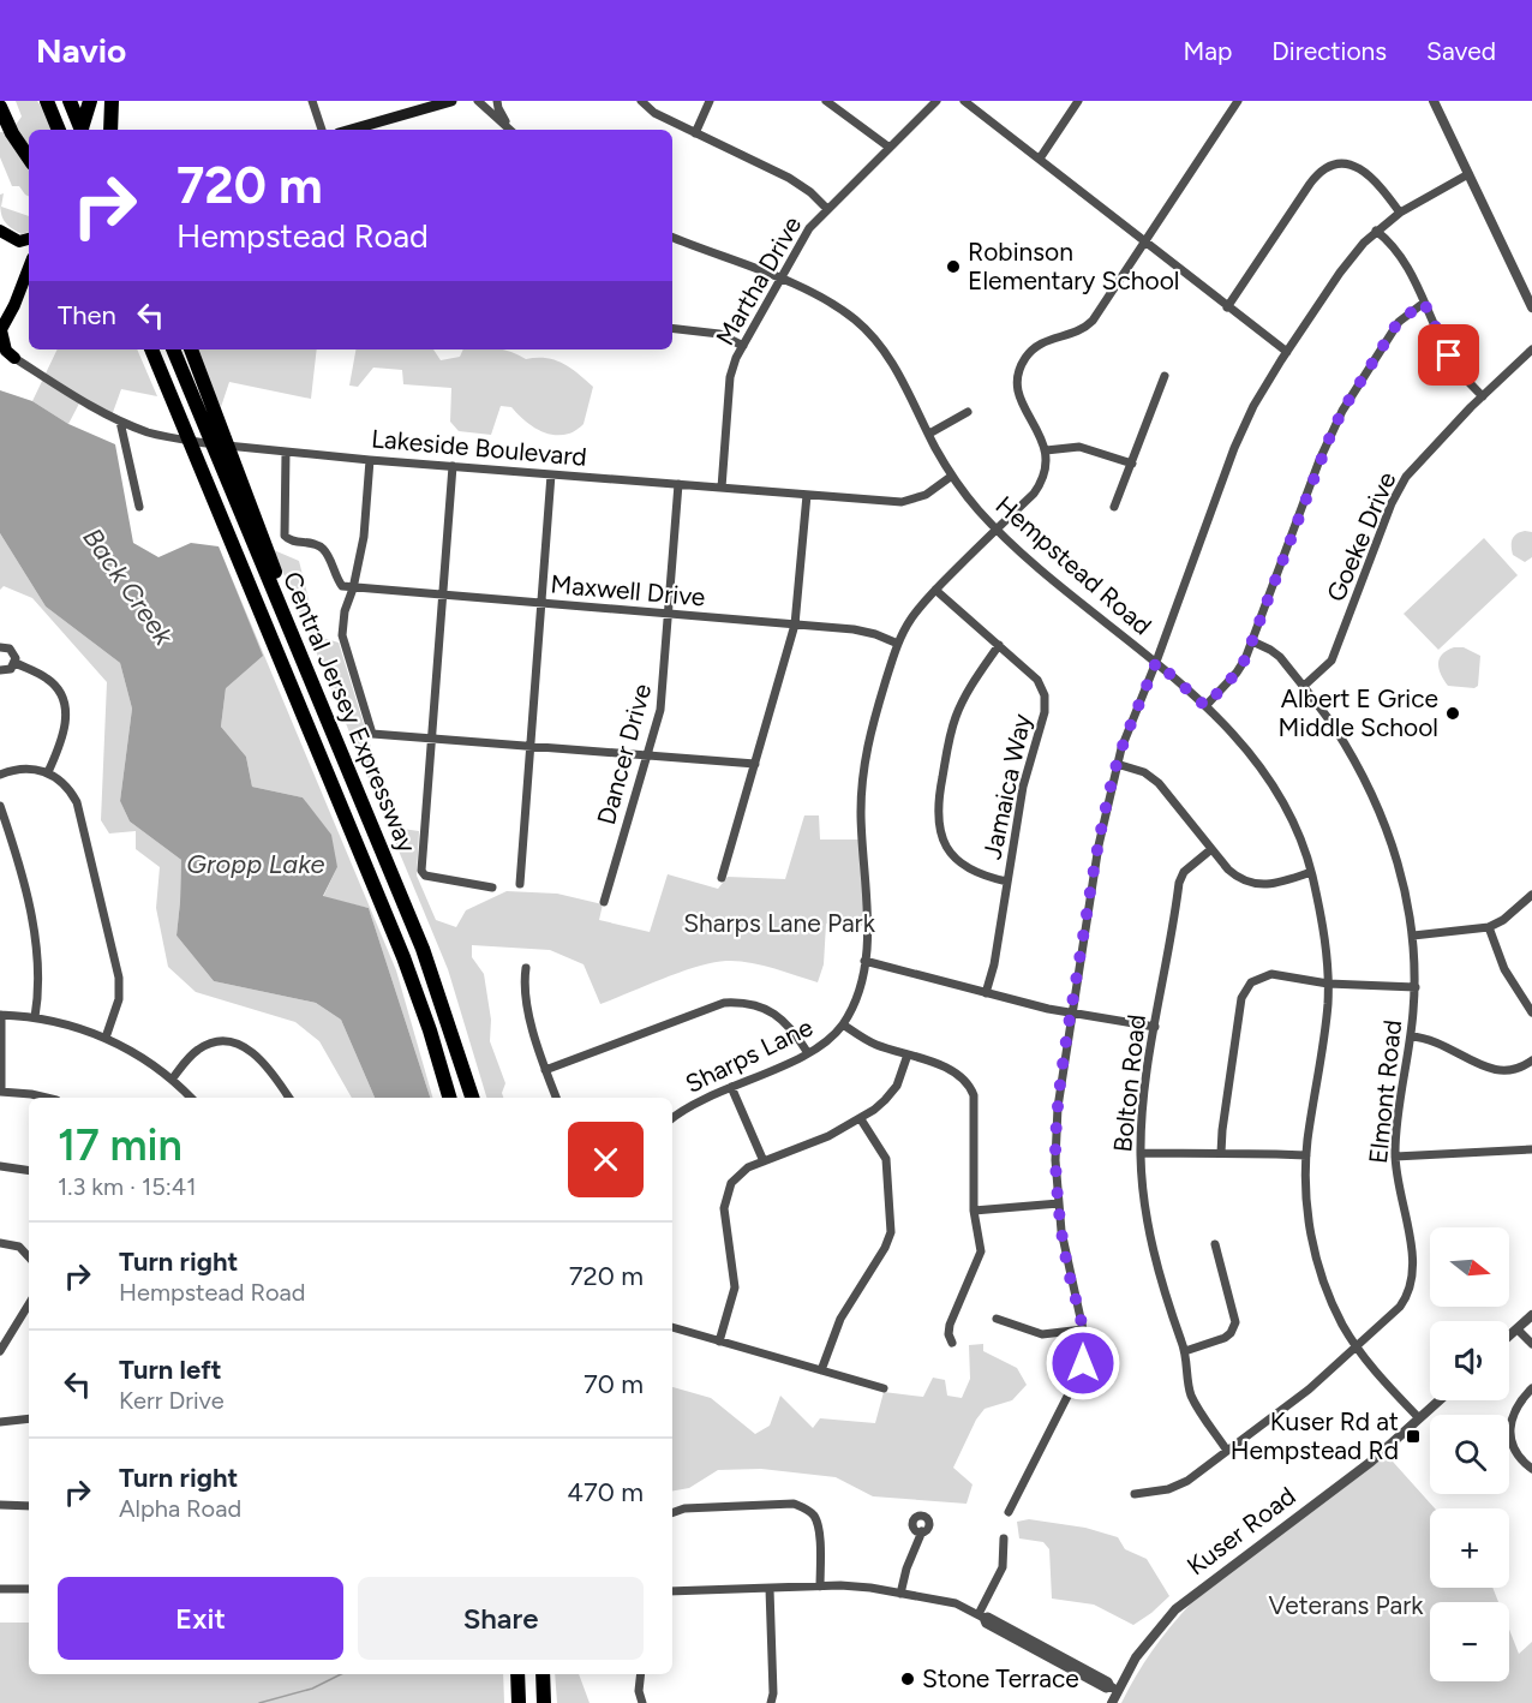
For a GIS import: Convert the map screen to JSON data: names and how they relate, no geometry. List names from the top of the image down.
{
  "streets": {
    "highway": ["Central Jersey Expressway"],
    "street": [
      "Martha Drive",
      "Lakeside Boulevard",
      "Goeke Drive",
      "Hempstead Road",
      "Maxwell Drive",
      "Dancer Drive",
      "Jamaica Way",
      "Sharps Lane",
      "Bolton Road",
      "Elmont Road",
      "Kuser Road"
    ]
  },
  "crossings": [
    ["Martha Drive", "Lakeside Boulevard"],
    ["Martha Drive", "Hempstead Road"],
    ["Lakeside Boulevard", "Hempstead Road"],
    ["Lakeside Boulevard", "Dancer Drive"],
    ["Goeke Drive", "Elmont Road"],
    ["Hempstead Road", "Sharps Lane"],
    ["Hempstead Road", "Elmont Road"],
    ["Hempstead Road", "Kuser Road"],
    ["Maxwell Drive", "Dancer Drive"],
    ["Maxwell Drive", "Sharps Lane"],
    ["Jamaica Way", "Sharps Lane"],
    ["Bolton Road", "Elmont Road"]
  ],
  "water": ["Back Creek", "Gropp Lake"],
  "parks": ["Sharps Lane Park", "Veterans Park"],
  "places": {
    "other": ["Robinson Elementary School", "Albert E Grice Middle School", "Stone Terrace"],
    "transit": ["Kuser Rd at Hempstead Rd"]
  },
  "north": "right",
  "page": {
    "header": "Navio",
    "nav": ["Map", "Directions", "Saved"],
    "turn": ["720 m", "Hempstead Road"],
    "then": "Then",
    "heading": ["17 min", "1.3 km · 15:41"],
    "list": [
      {
        "name": "Turn right",
        "note": "Hempstead Road",
        "value": "720 m"
      },
      {
        "name": "Turn left",
        "note": "Kerr Drive",
        "value": "70 m"
      },
      {
        "name": "Turn right",
        "note": "Alpha Road",
        "value": "470 m"
      }
    ],
    "map_buttons": ["+", "−"],
    "buttons": ["Exit", "Share"]
  }
}
